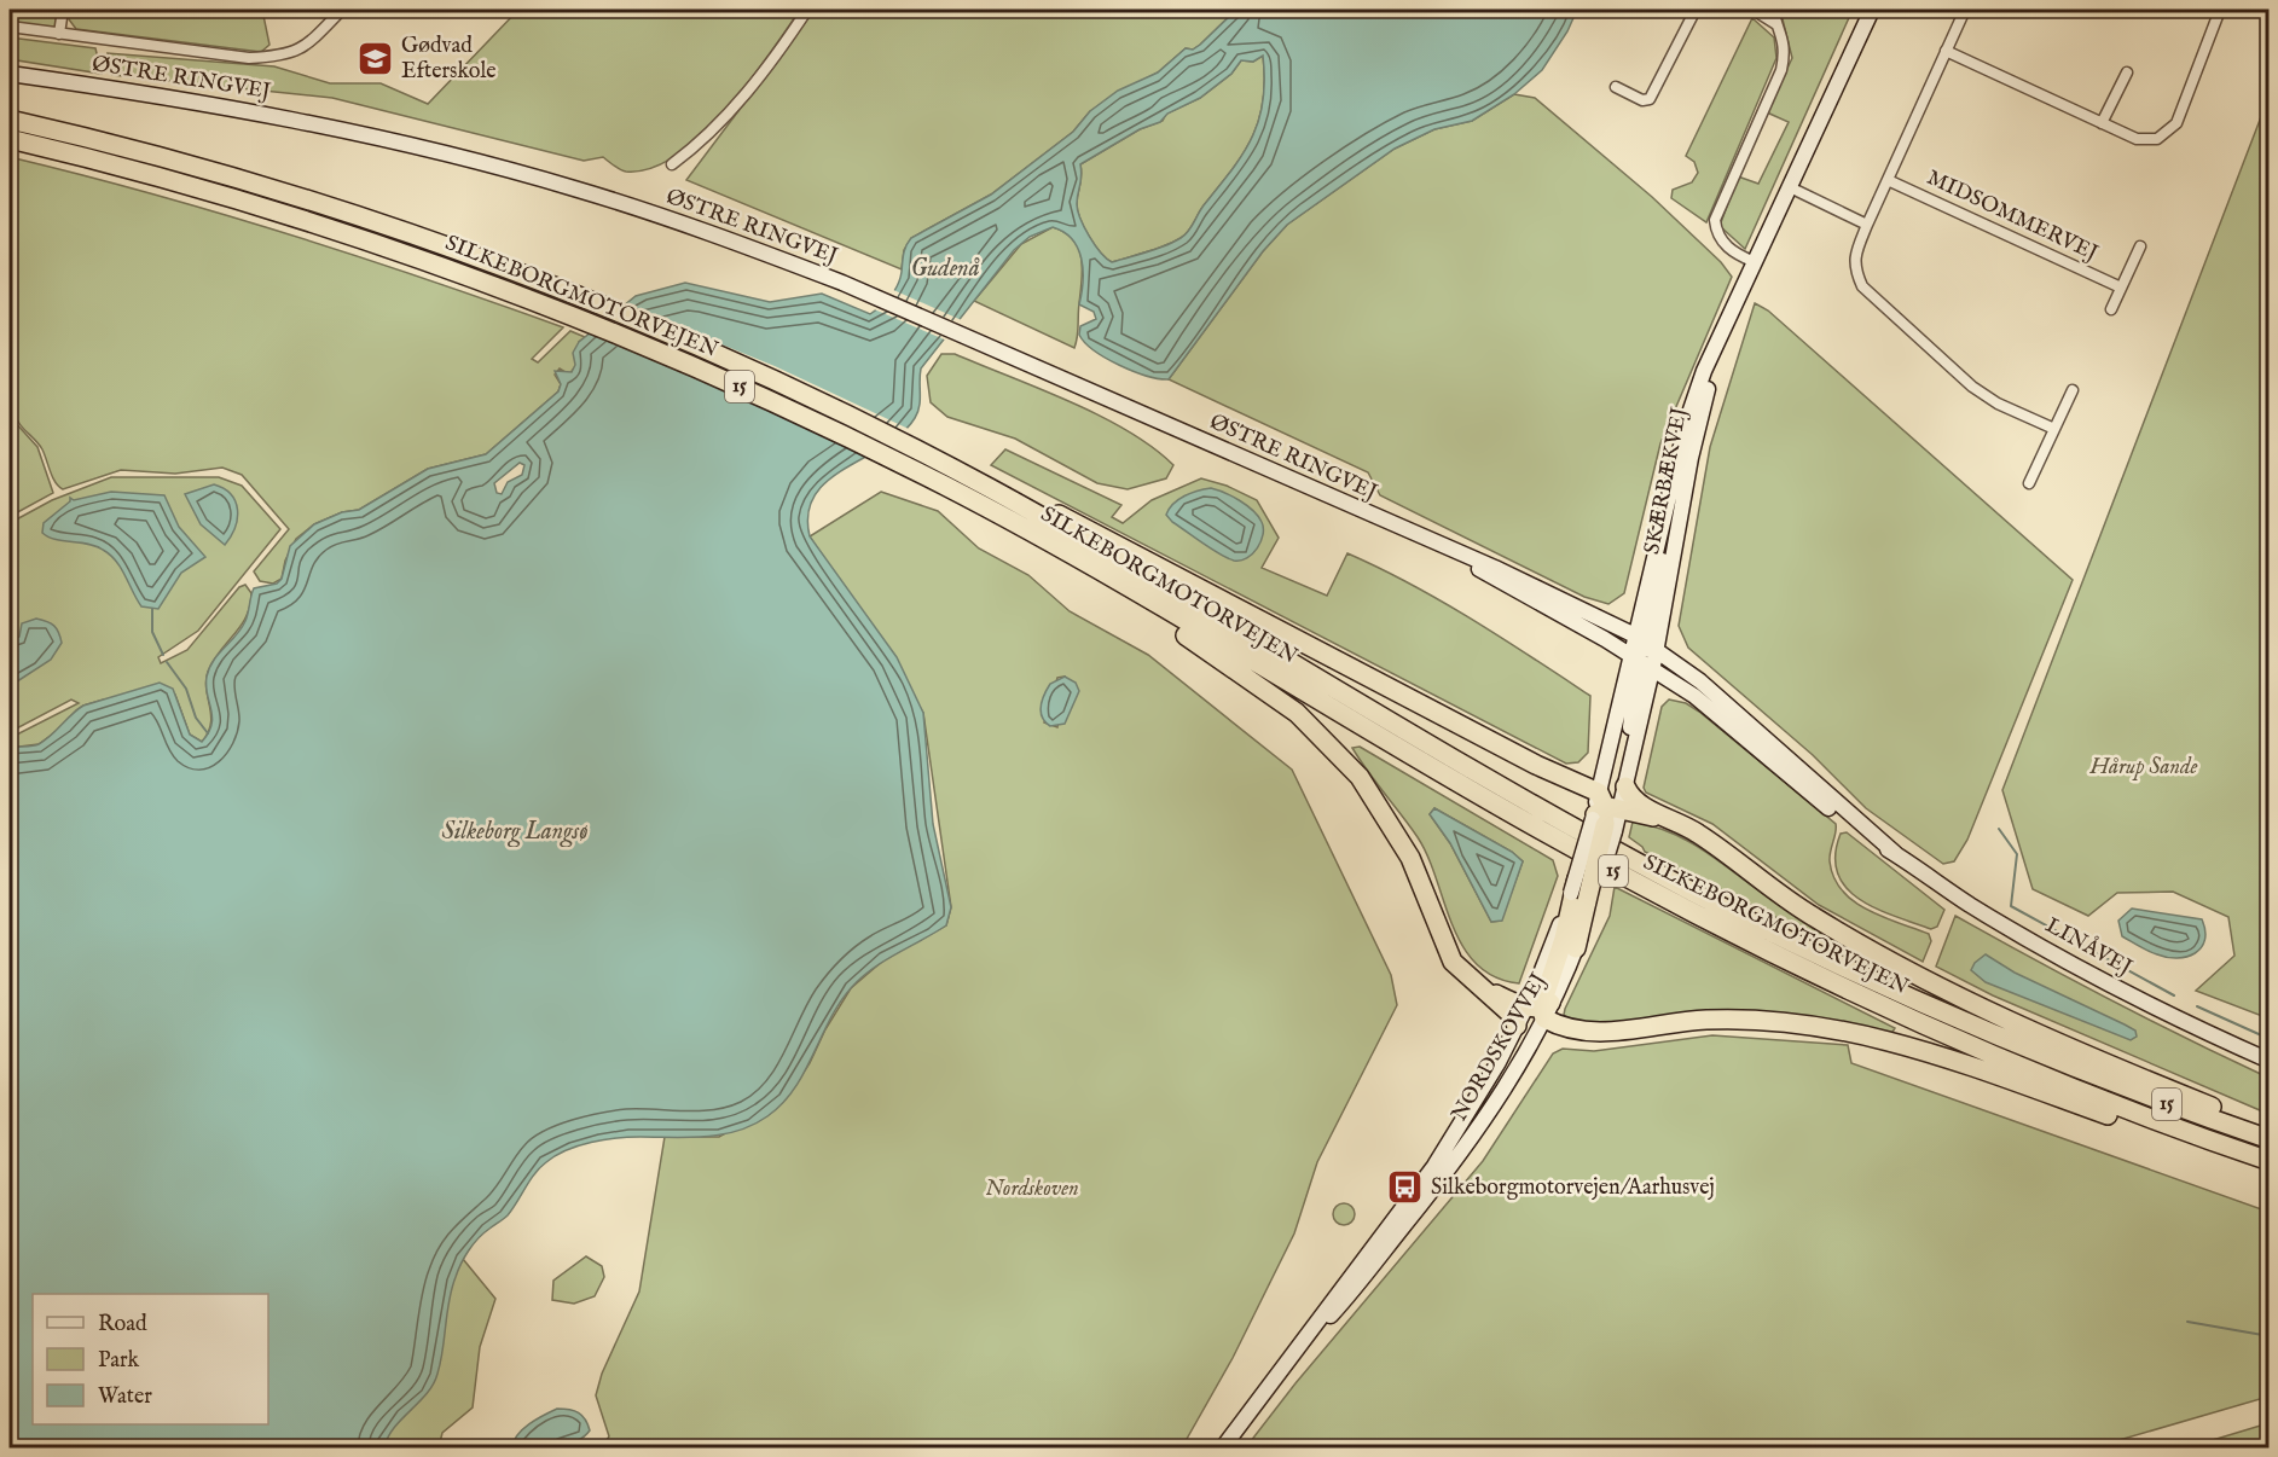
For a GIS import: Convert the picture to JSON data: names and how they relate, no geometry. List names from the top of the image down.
{
  "streets": {
    "highway": ["SILKEBORGMOTORVEJEN", "15"],
    "main road": [
      "ØSTRE RINGVEJ",
      "SKÆRBÆKVEJ",
      "LINÅVEJ",
      "NORDSKOVVEJ"
    ],
    "street": ["MIDSOMMERVEJ"]
  },
  "crossings": [
    ["ØSTRE RINGVEJ", "SKÆRBÆKVEJ"],
    ["ØSTRE RINGVEJ", "LINÅVEJ"],
    ["SKÆRBÆKVEJ", "LINÅVEJ"]
  ],
  "water": ["Gudenå", "Silkeborg Langsø"],
  "parks": ["Hårup Sande", "Nordskoven"],
  "places": {
    "school or university": ["Gødvad Efterskole"],
    "bus stop": ["Silkeborgmotorvejen/Aarhusvej"]
  },
  "legend": ["Road", "Park", "Water"]
}
